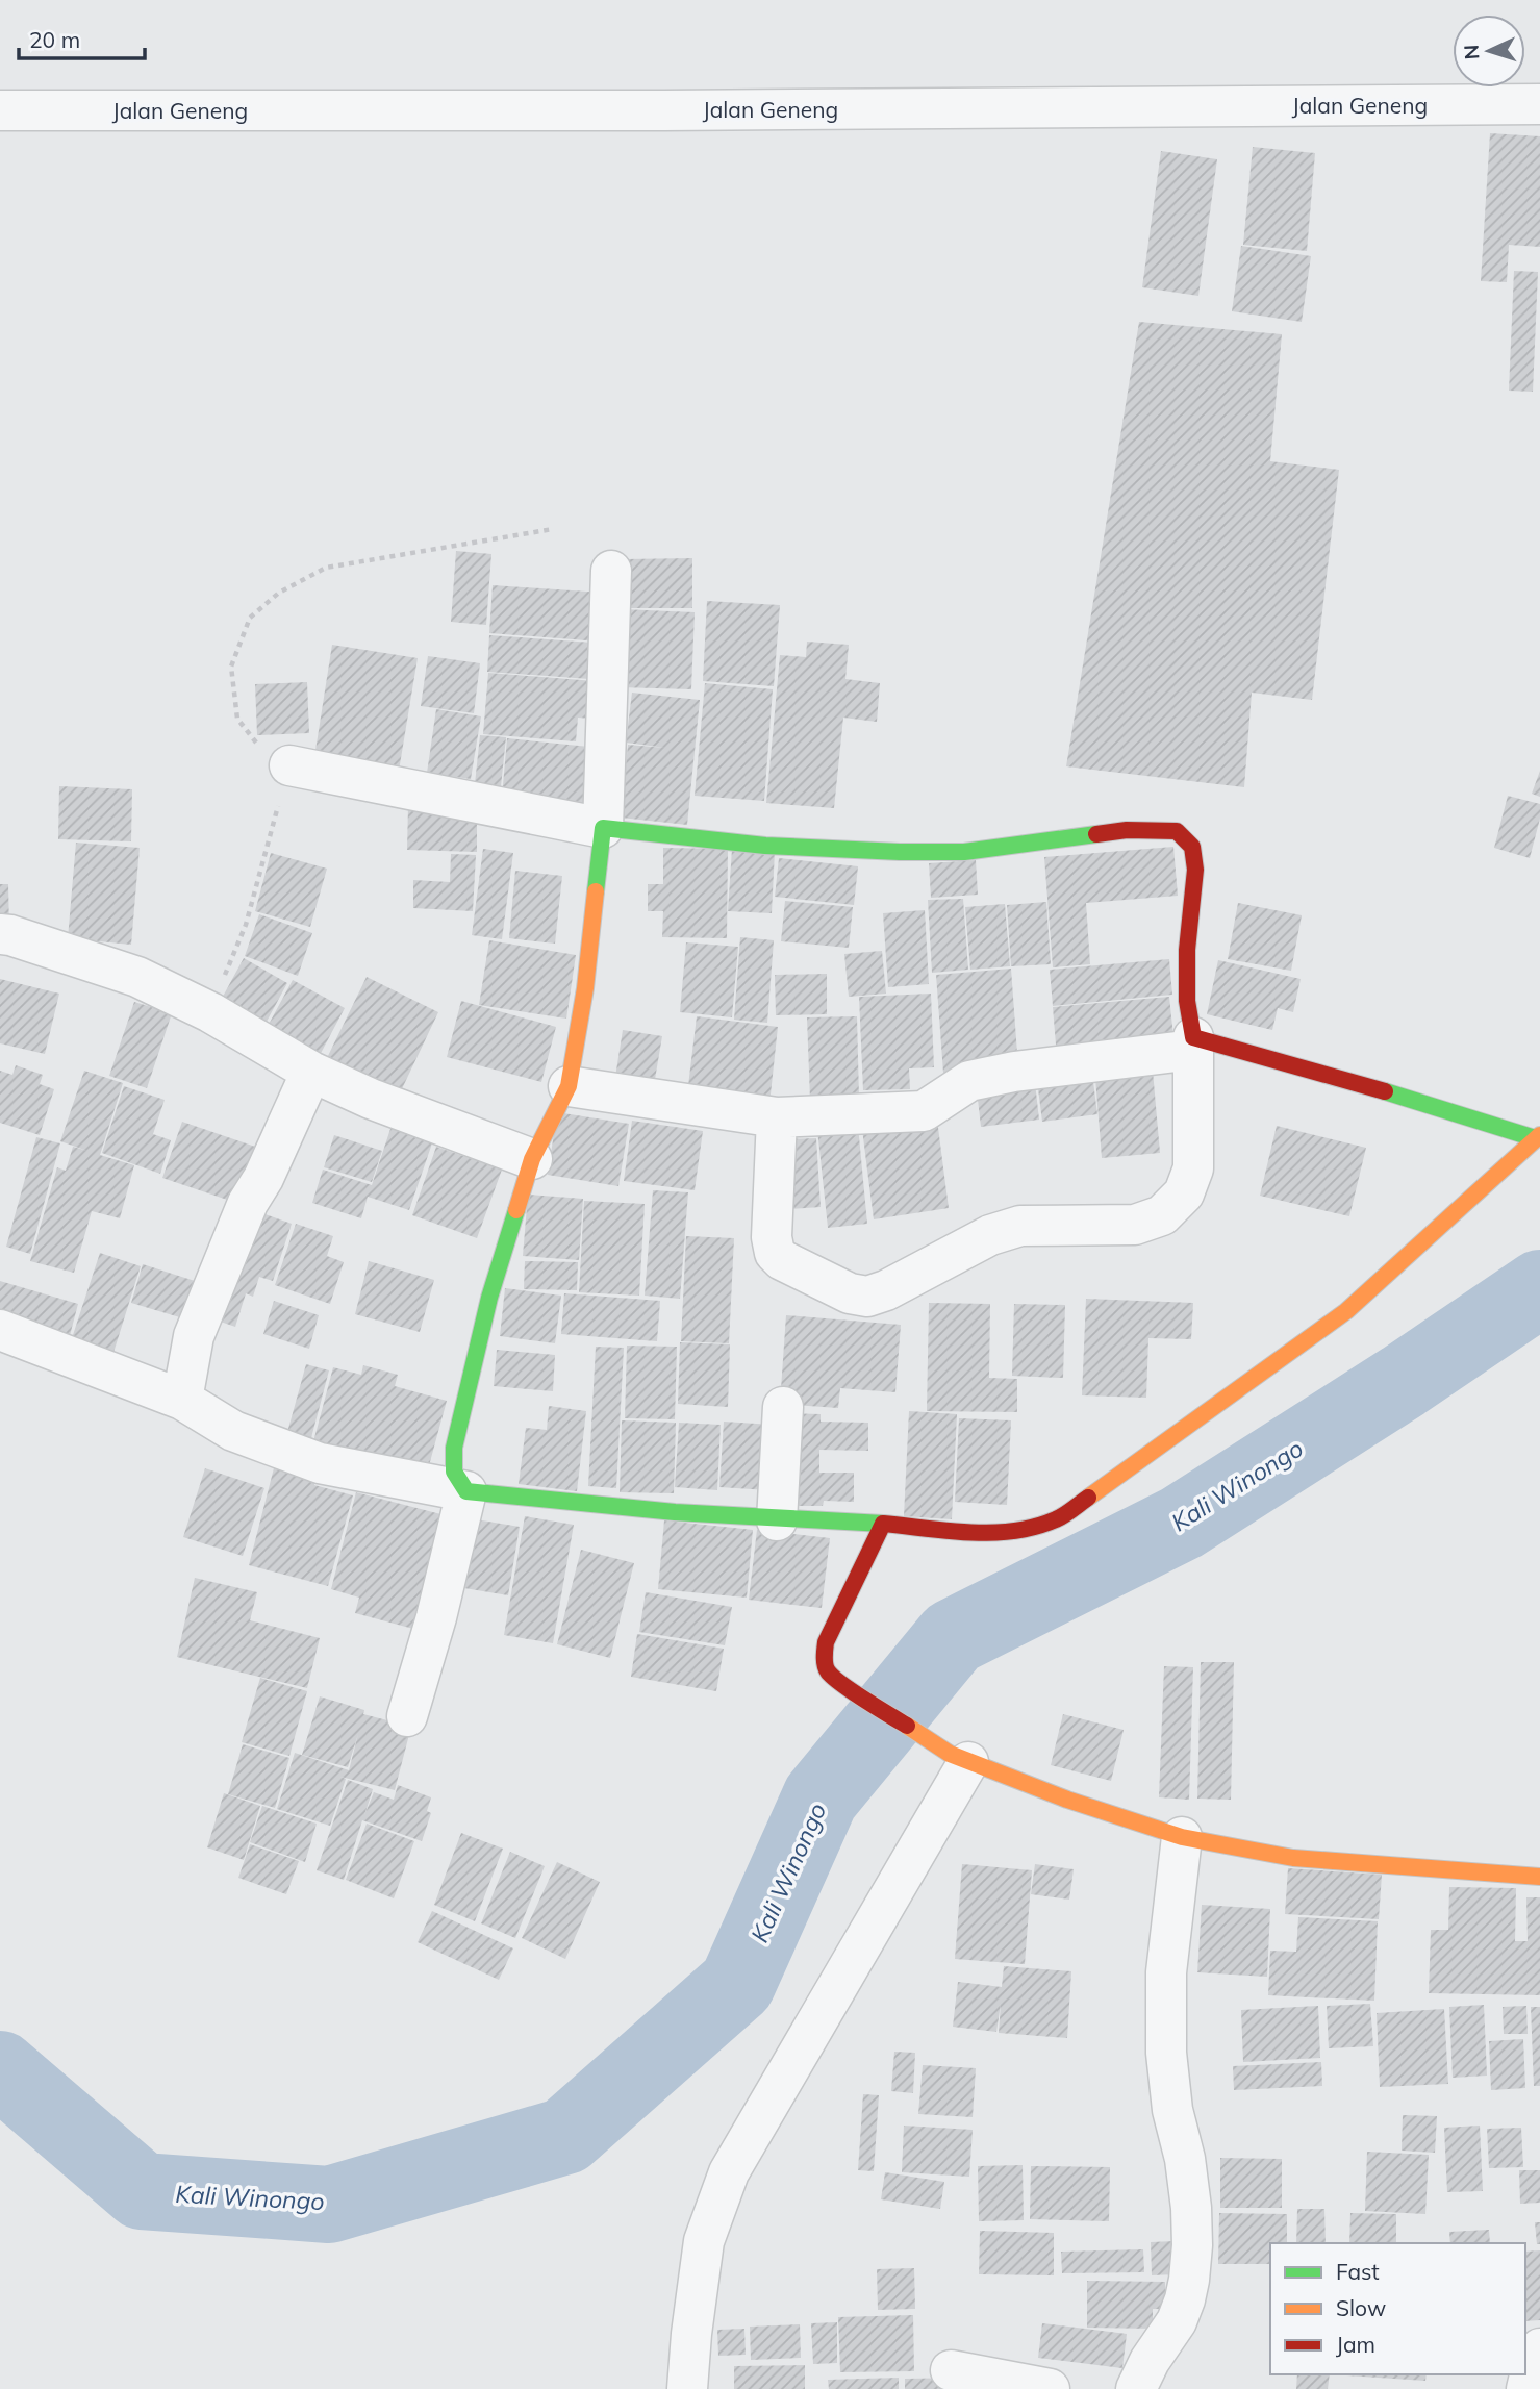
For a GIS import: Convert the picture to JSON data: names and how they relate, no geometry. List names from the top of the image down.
{
  "streets": {
    "street": ["Jalan Geneng"]
  },
  "water": ["Kali Winongo"],
  "legend": ["Fast", "Slow", "Jam"],
  "scale_bar": "20 m",
  "north": "left"
}
